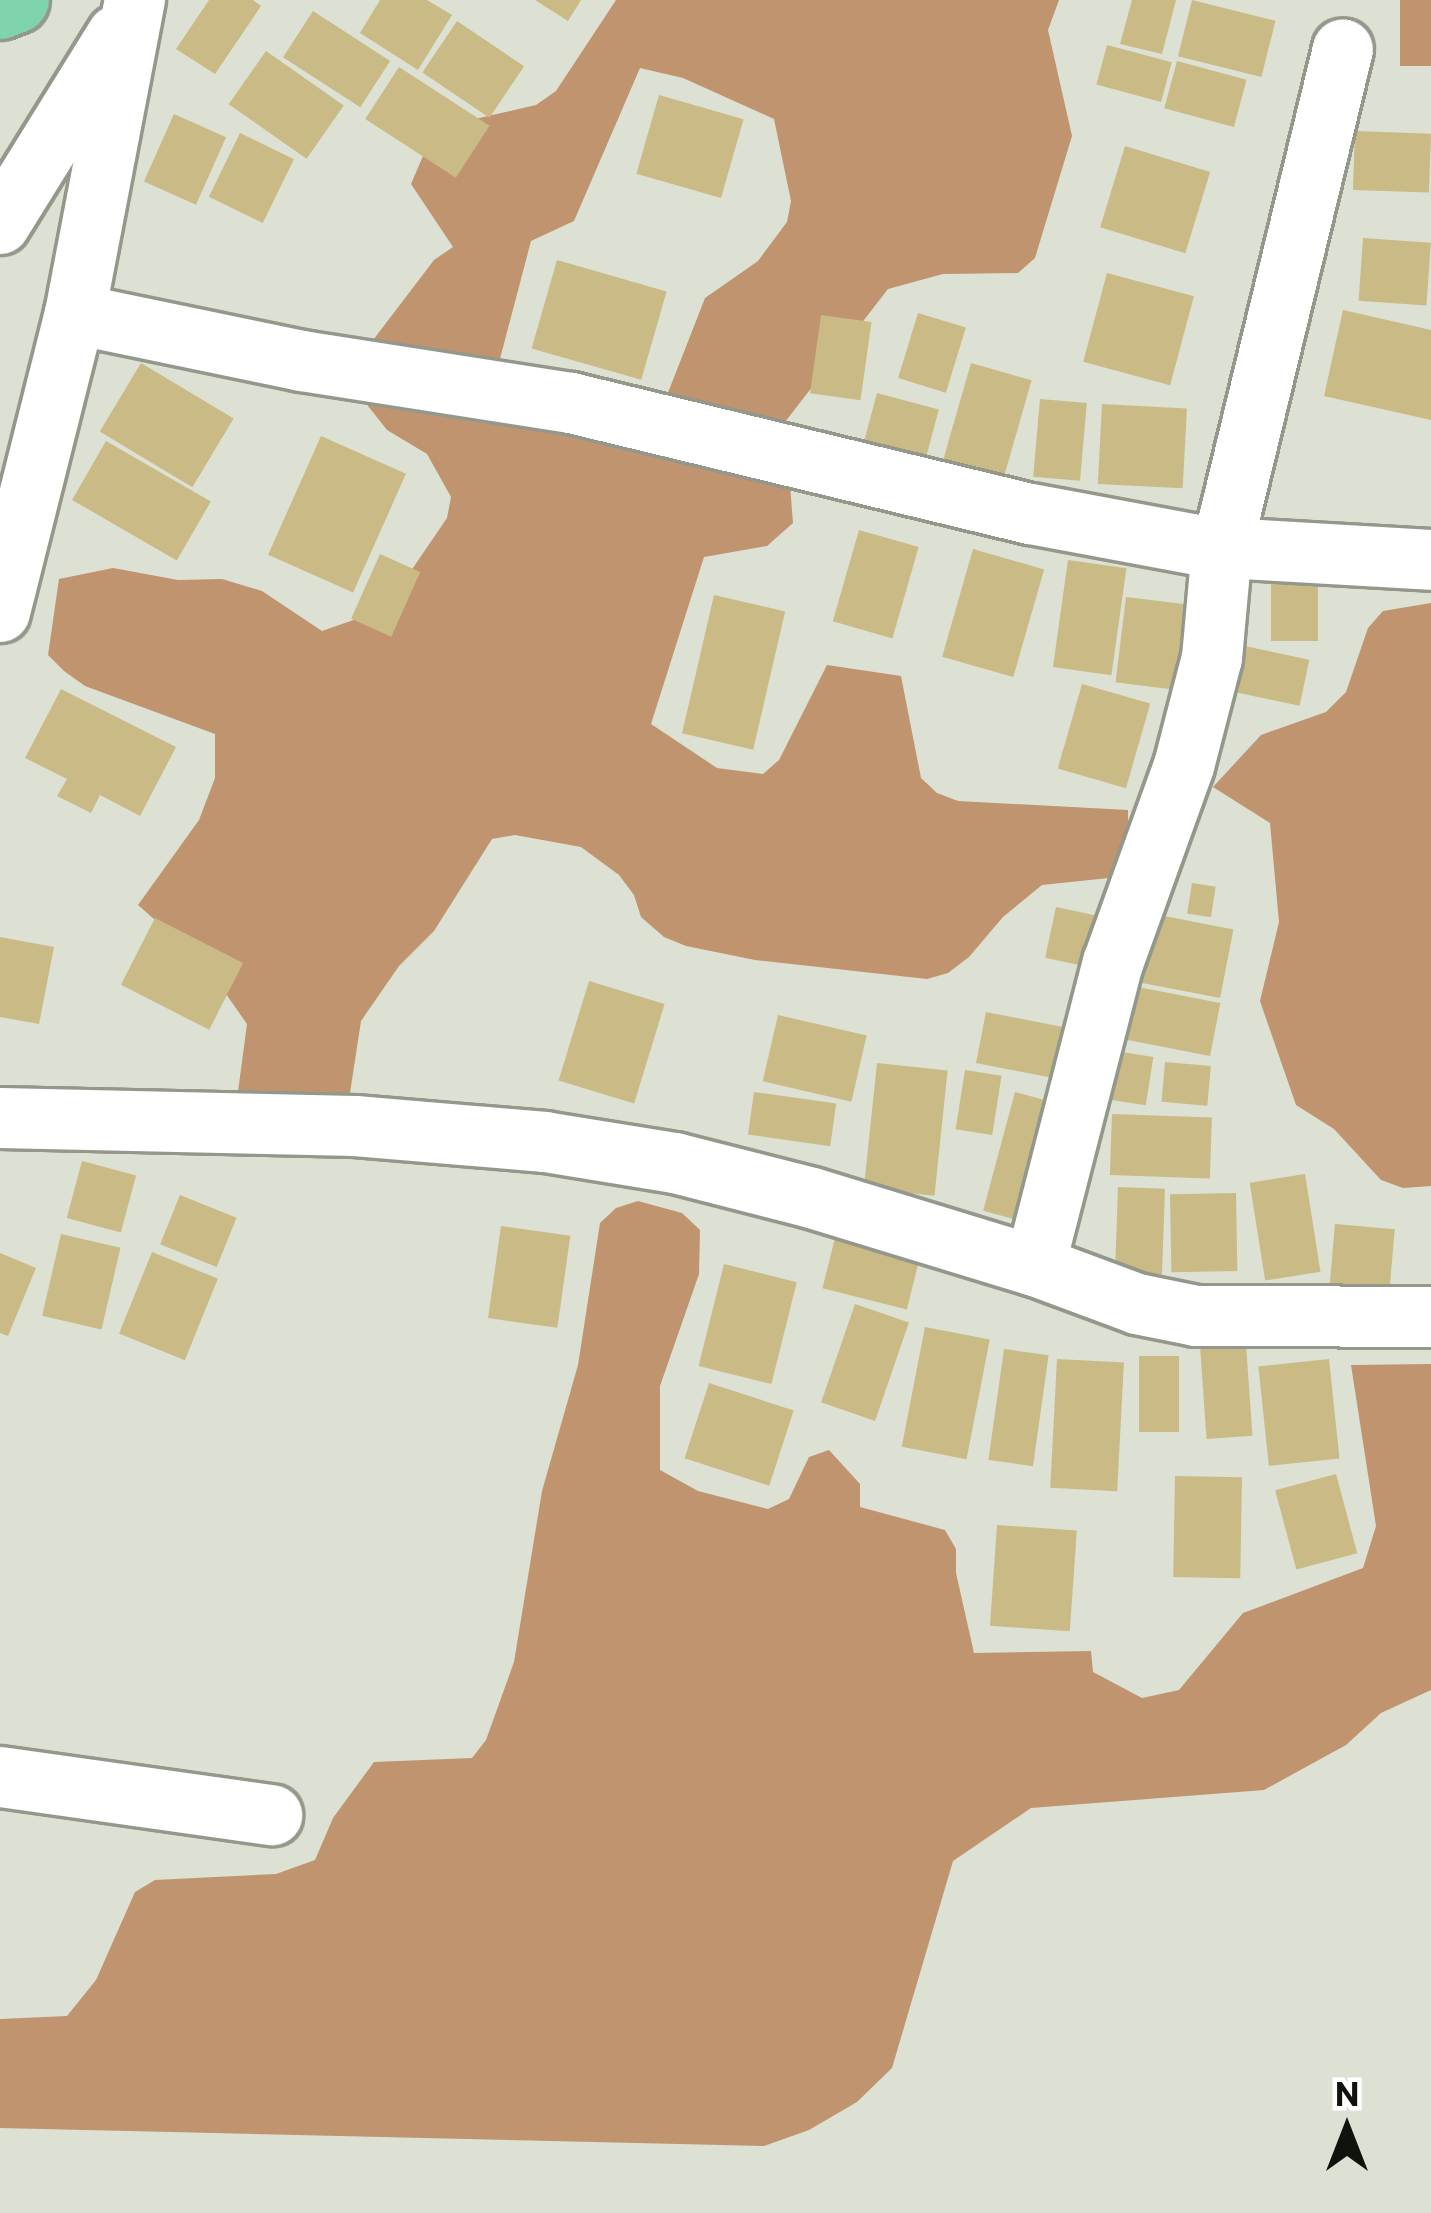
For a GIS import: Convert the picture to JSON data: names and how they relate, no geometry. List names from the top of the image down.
{
  "north": "top"
}
